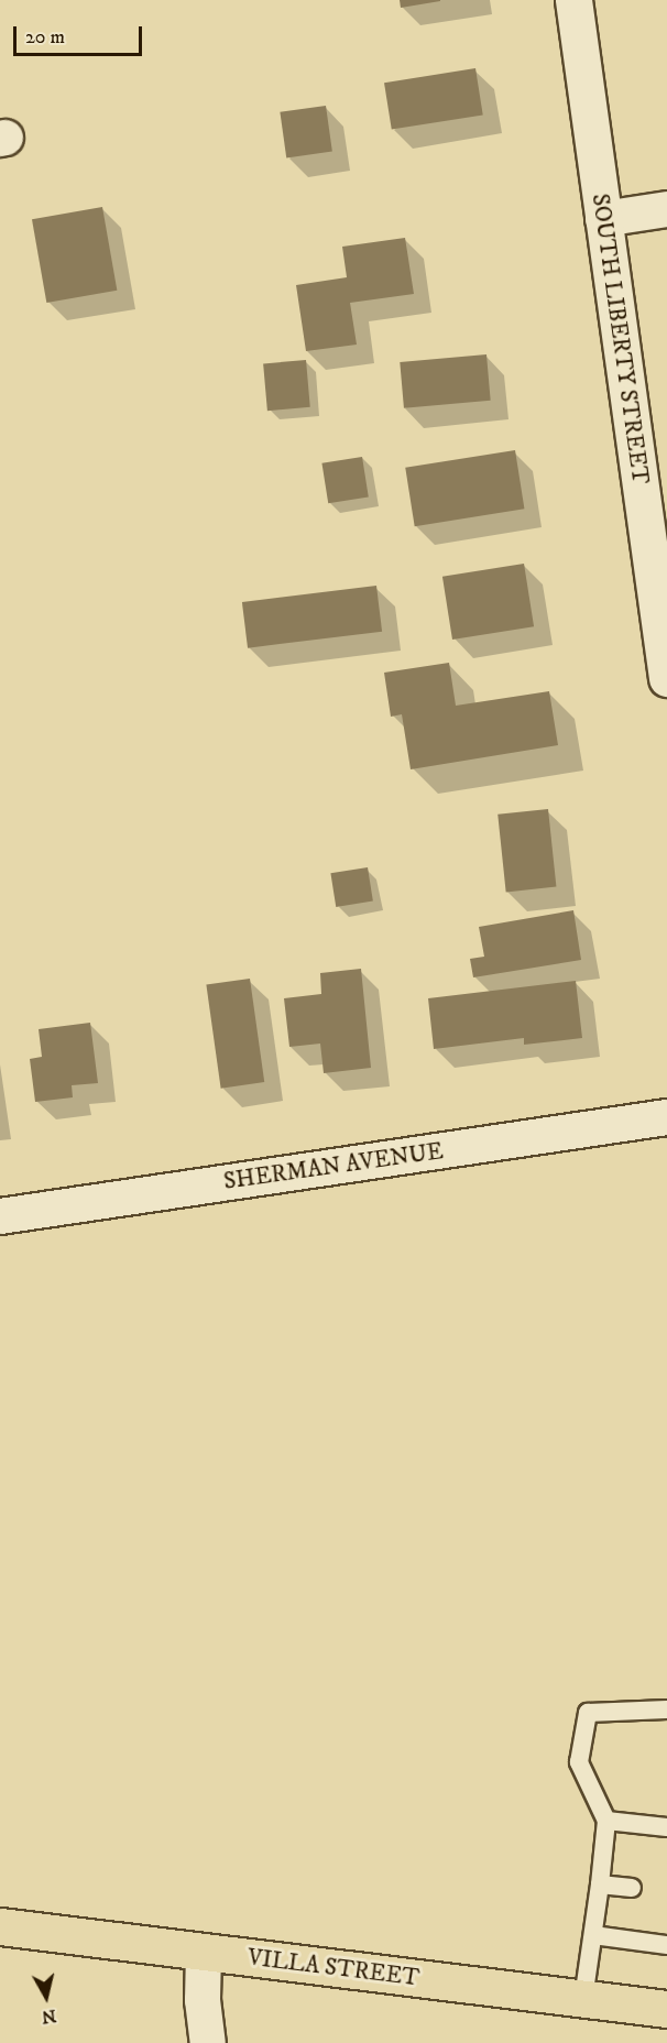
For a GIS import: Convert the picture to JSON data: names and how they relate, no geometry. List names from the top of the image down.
{
  "streets": {
    "main road": ["SOUTH LIBERTY STREET", "VILLA STREET"],
    "street": ["SHERMAN AVENUE"]
  },
  "scale_bar": "20 m",
  "north": "bottom"
}
